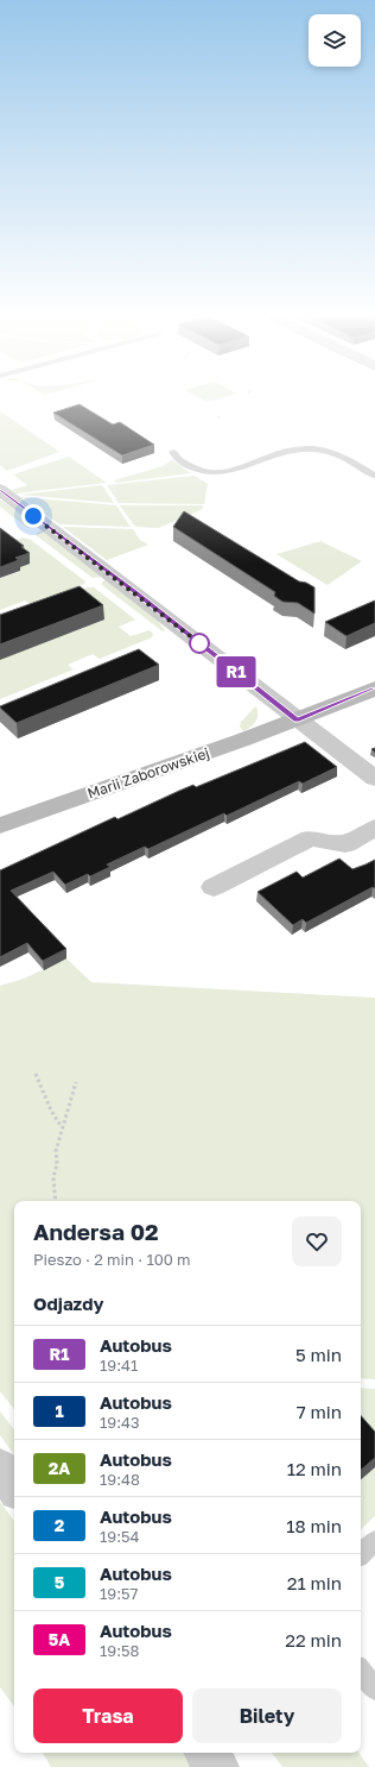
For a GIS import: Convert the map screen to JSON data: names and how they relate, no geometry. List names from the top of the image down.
{
  "streets": {
    "street": ["Marii Zaborowskiej"]
  },
  "lines": ["bus line R1"],
  "page": {
    "on_map": "R1",
    "heading": [
      ["Andersa 02", "Pieszo · 2 min · 100 m"],
      "Odjazdy"
    ],
    "list": [
      {
        "mark": "R1",
        "name": "Autobus",
        "note": "19:41",
        "value": "5 min"
      },
      {
        "mark": "1",
        "name": "Autobus",
        "note": "19:43",
        "value": "7 min"
      },
      {
        "mark": "2A",
        "name": "Autobus",
        "note": "19:48",
        "value": "12 min"
      },
      {
        "mark": "2",
        "name": "Autobus",
        "note": "19:54",
        "value": "18 min"
      },
      {
        "mark": "5",
        "name": "Autobus",
        "note": "19:57",
        "value": "21 min"
      },
      {
        "mark": "5A",
        "name": "Autobus",
        "note": "19:58",
        "value": "22 min"
      }
    ],
    "buttons": ["Trasa", "Bilety"]
  }
}
